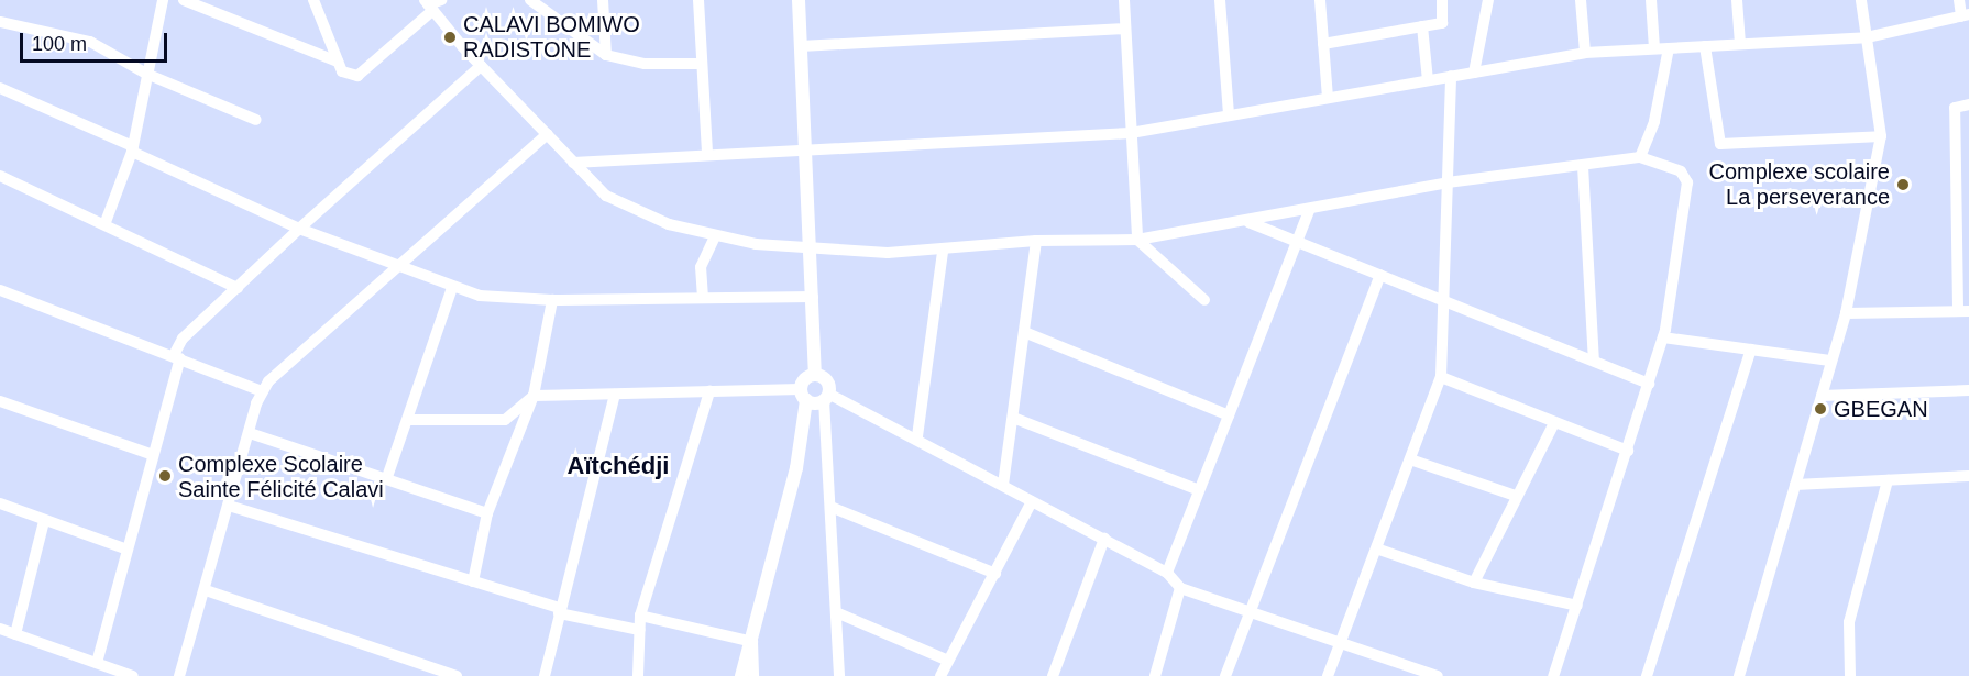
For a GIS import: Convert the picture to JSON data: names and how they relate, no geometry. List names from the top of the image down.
{
  "districts": ["Aïtchédji"],
  "places": [
    "CALAVI BOMIWO RADISTONE",
    "Complexe scolaire La perseverance",
    "GBEGAN",
    "Complexe Scolaire Sainte Félicité Calavi"
  ],
  "scale_bar": "100 m"
}
